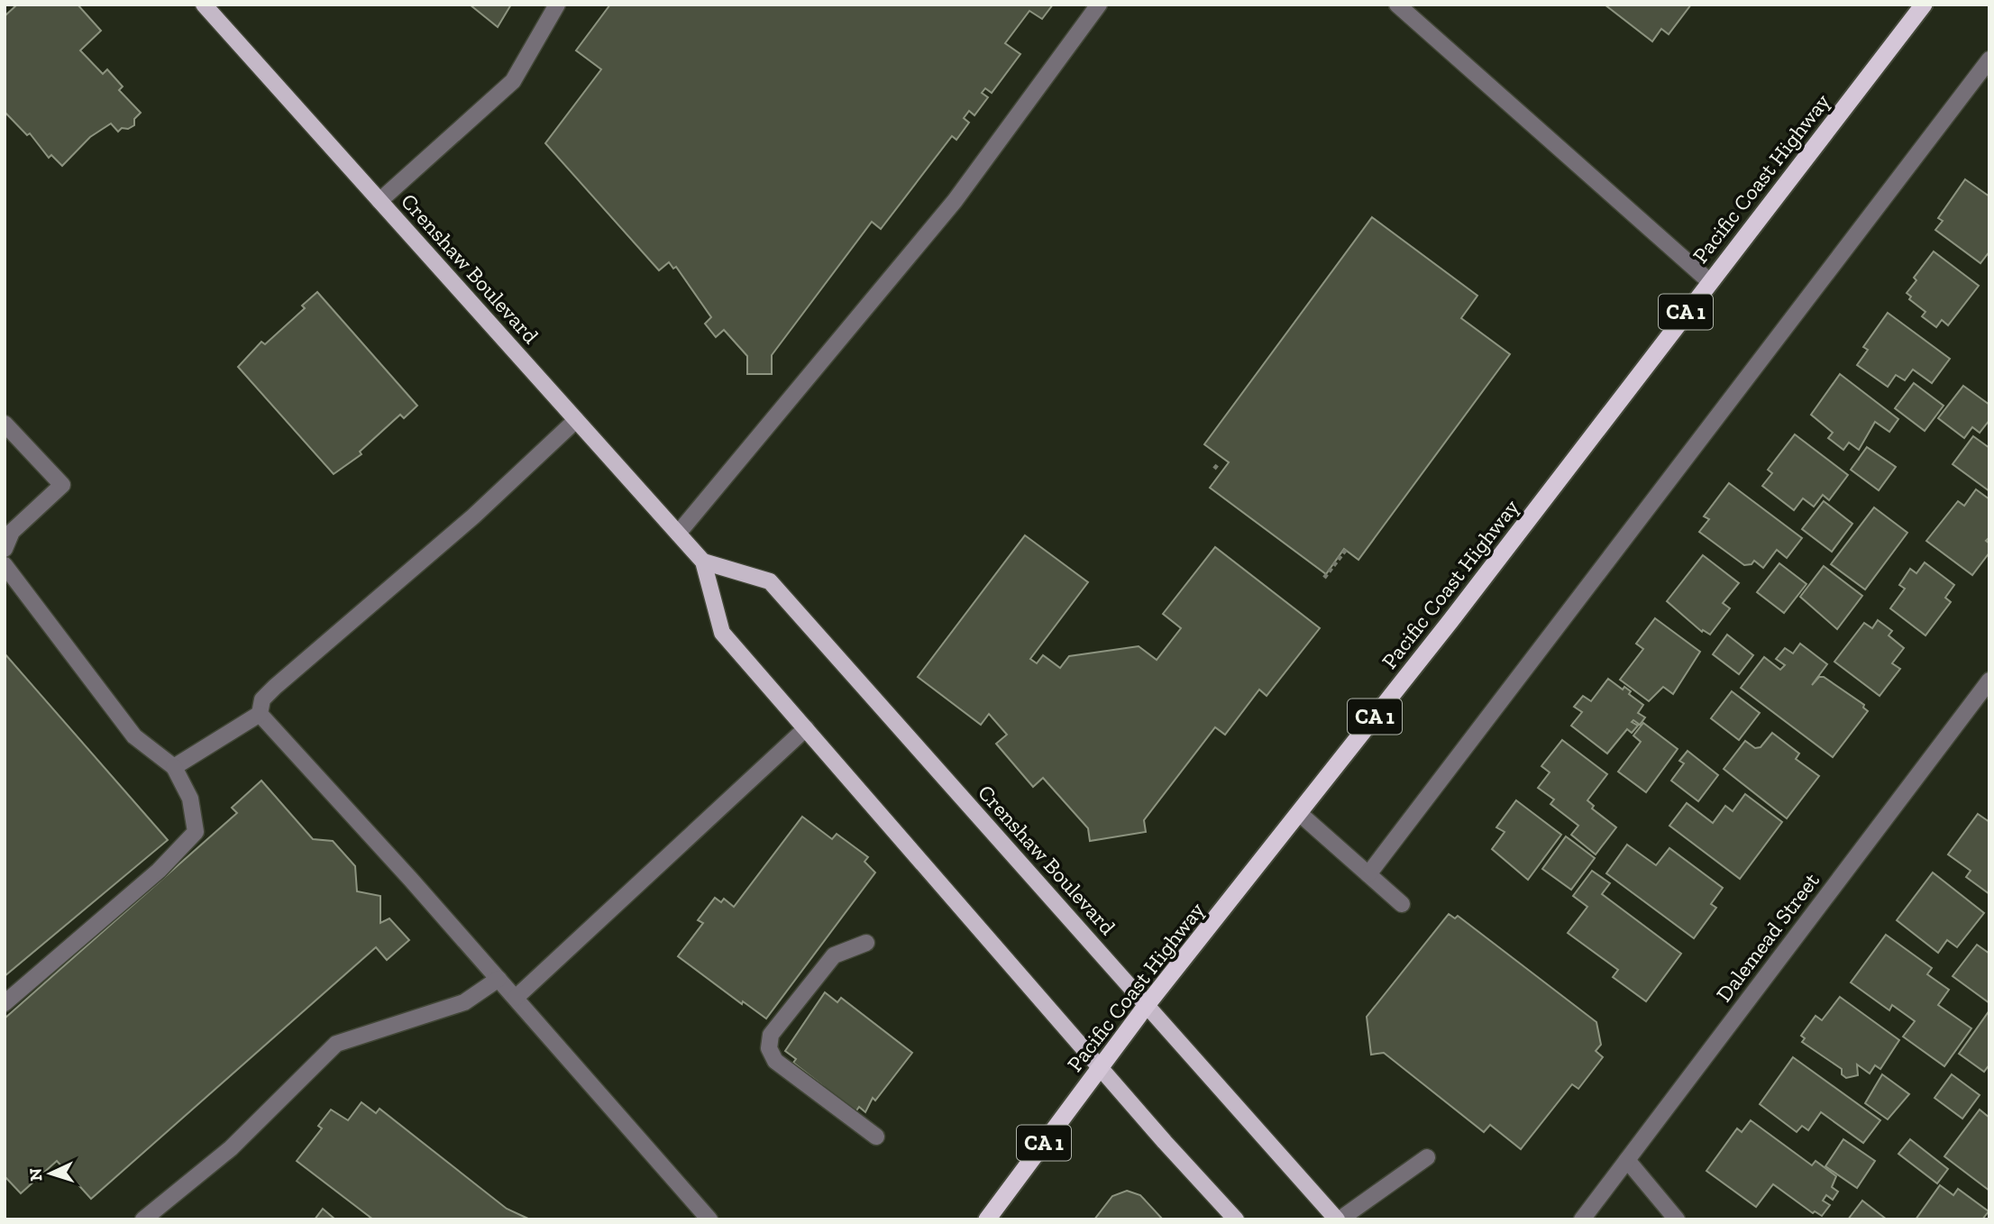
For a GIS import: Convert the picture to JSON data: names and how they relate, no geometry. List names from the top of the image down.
{
  "streets": {
    "highway": ["Pacific Coast Highway", "CA 1"],
    "main road": ["Crenshaw Boulevard"],
    "street": ["Dalemead Street"]
  },
  "crossings": [
    ["Pacific Coast Highway", "Crenshaw Boulevard"]
  ],
  "north": "left"
}
